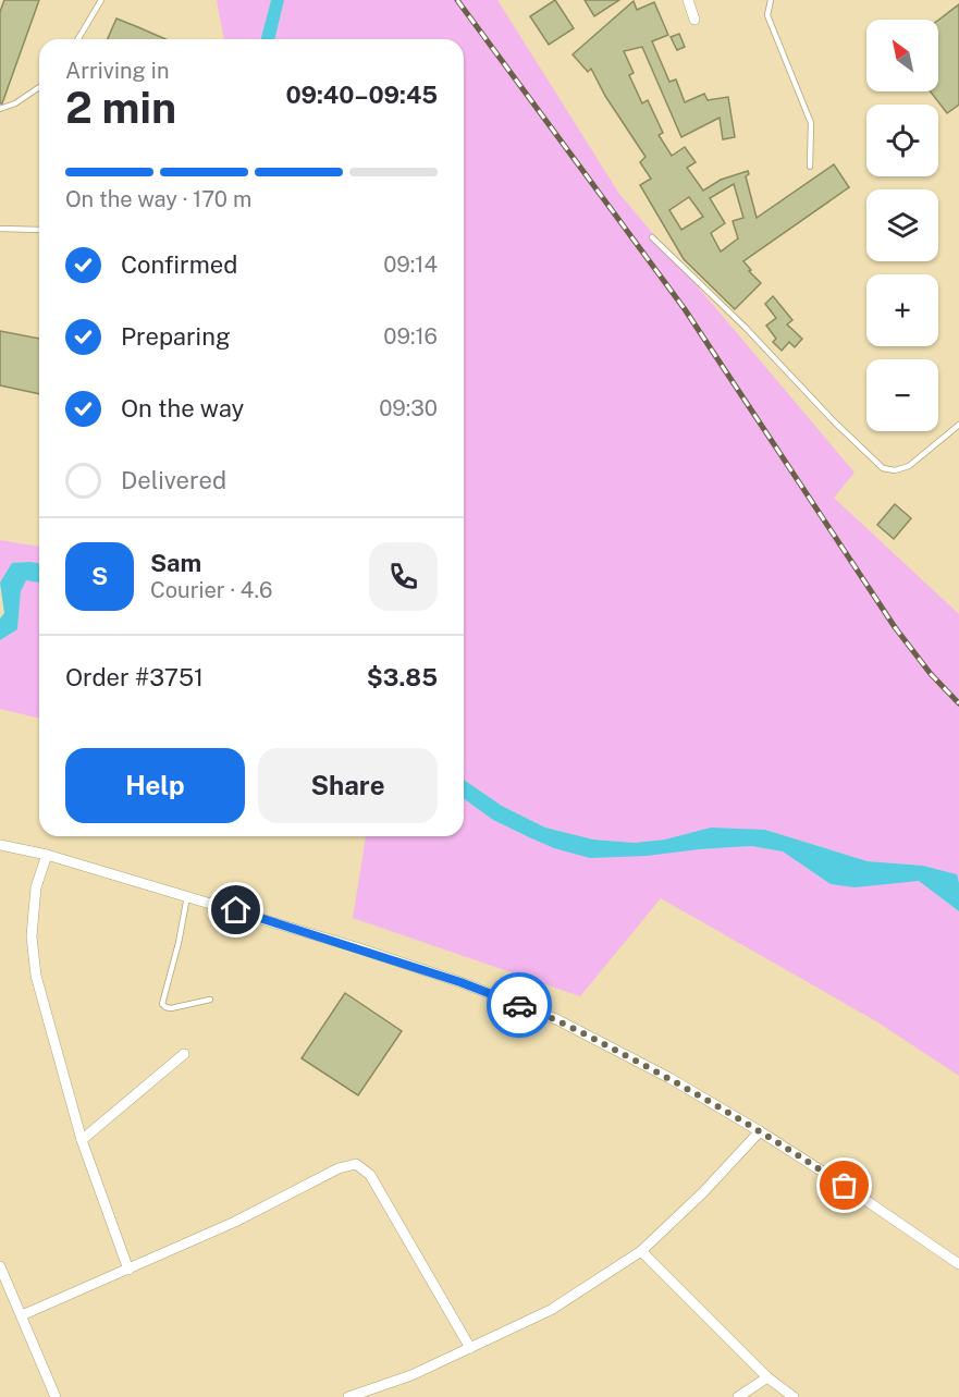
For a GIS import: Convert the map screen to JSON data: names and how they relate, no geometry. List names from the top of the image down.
{
  "north": "top left",
  "page": {
    "map_buttons": ["+", "−"],
    "heading": ["2 min", "Arriving in", "09:40–09:45"],
    "panel": [
      "Sam",
      "Courier · 4.6",
      "Order #3751",
      "$3.85"
    ],
    "bar": "On the way · 170 m",
    "list": [
      ["Confirmed", "09:14"],
      ["Preparing", "09:16"],
      ["On the way", "09:30"],
      "Delivered"
    ],
    "round": "S",
    "buttons": ["Help", "Share"]
  }
}
